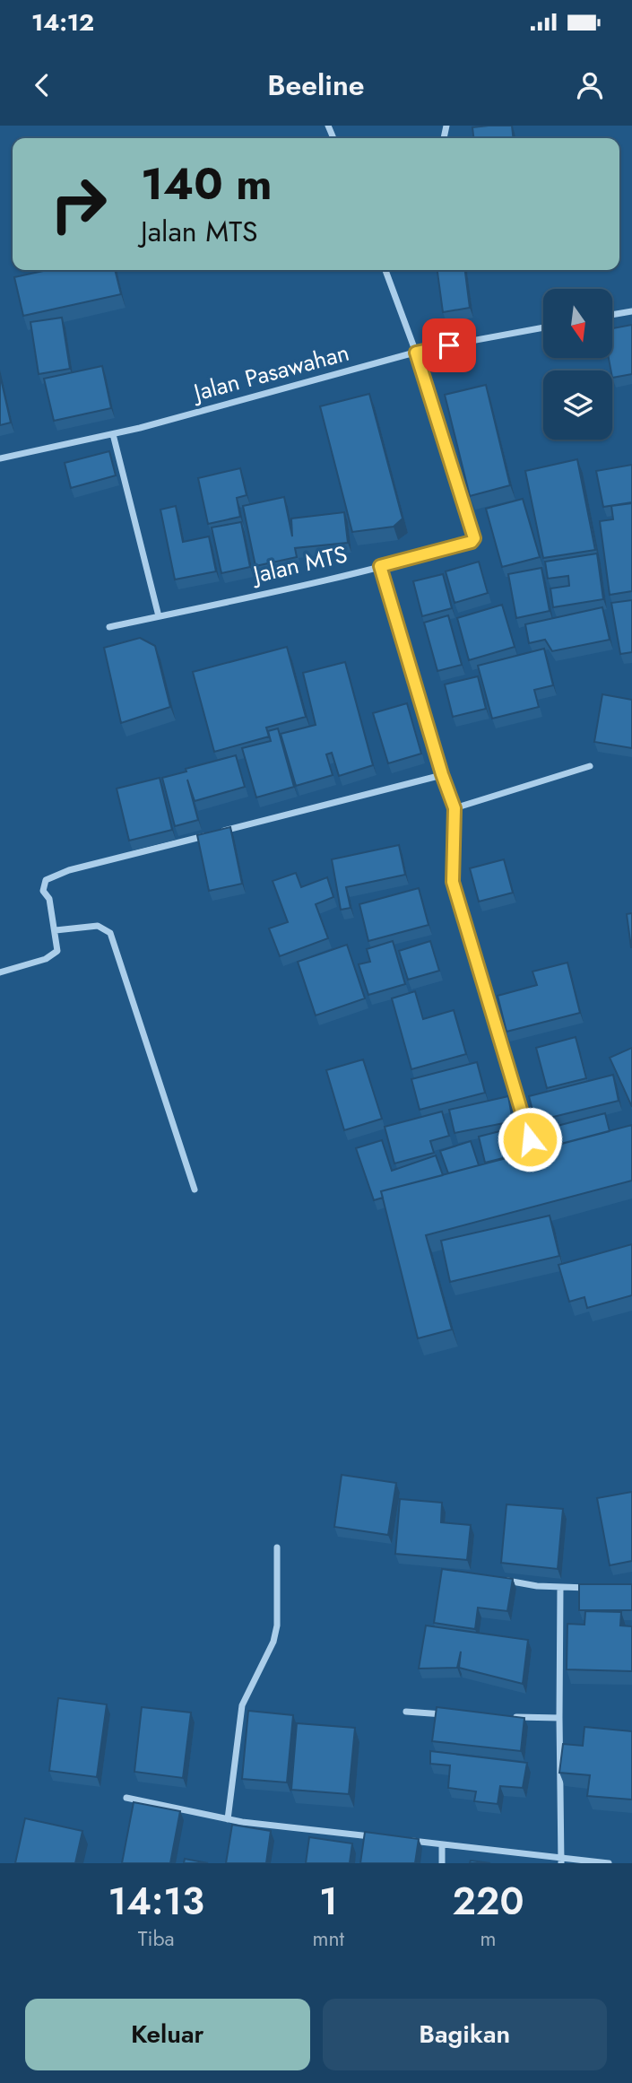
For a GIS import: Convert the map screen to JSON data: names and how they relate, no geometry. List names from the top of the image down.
{
  "streets": {
    "street": ["Jalan Pasawahan", "Jalan MTS"]
  },
  "crossings": [
    ["Jalan Pasawahan", "Jalan MTS"]
  ],
  "north": "bottom",
  "page": {
    "status": "14:12",
    "header": "Beeline",
    "turn": ["140 m", "Jalan MTS"],
    "eta": [
      "14:13",
      "Tiba",
      "1",
      "mnt",
      "220",
      "m"
    ],
    "buttons": ["Keluar", "Bagikan"]
  }
}
